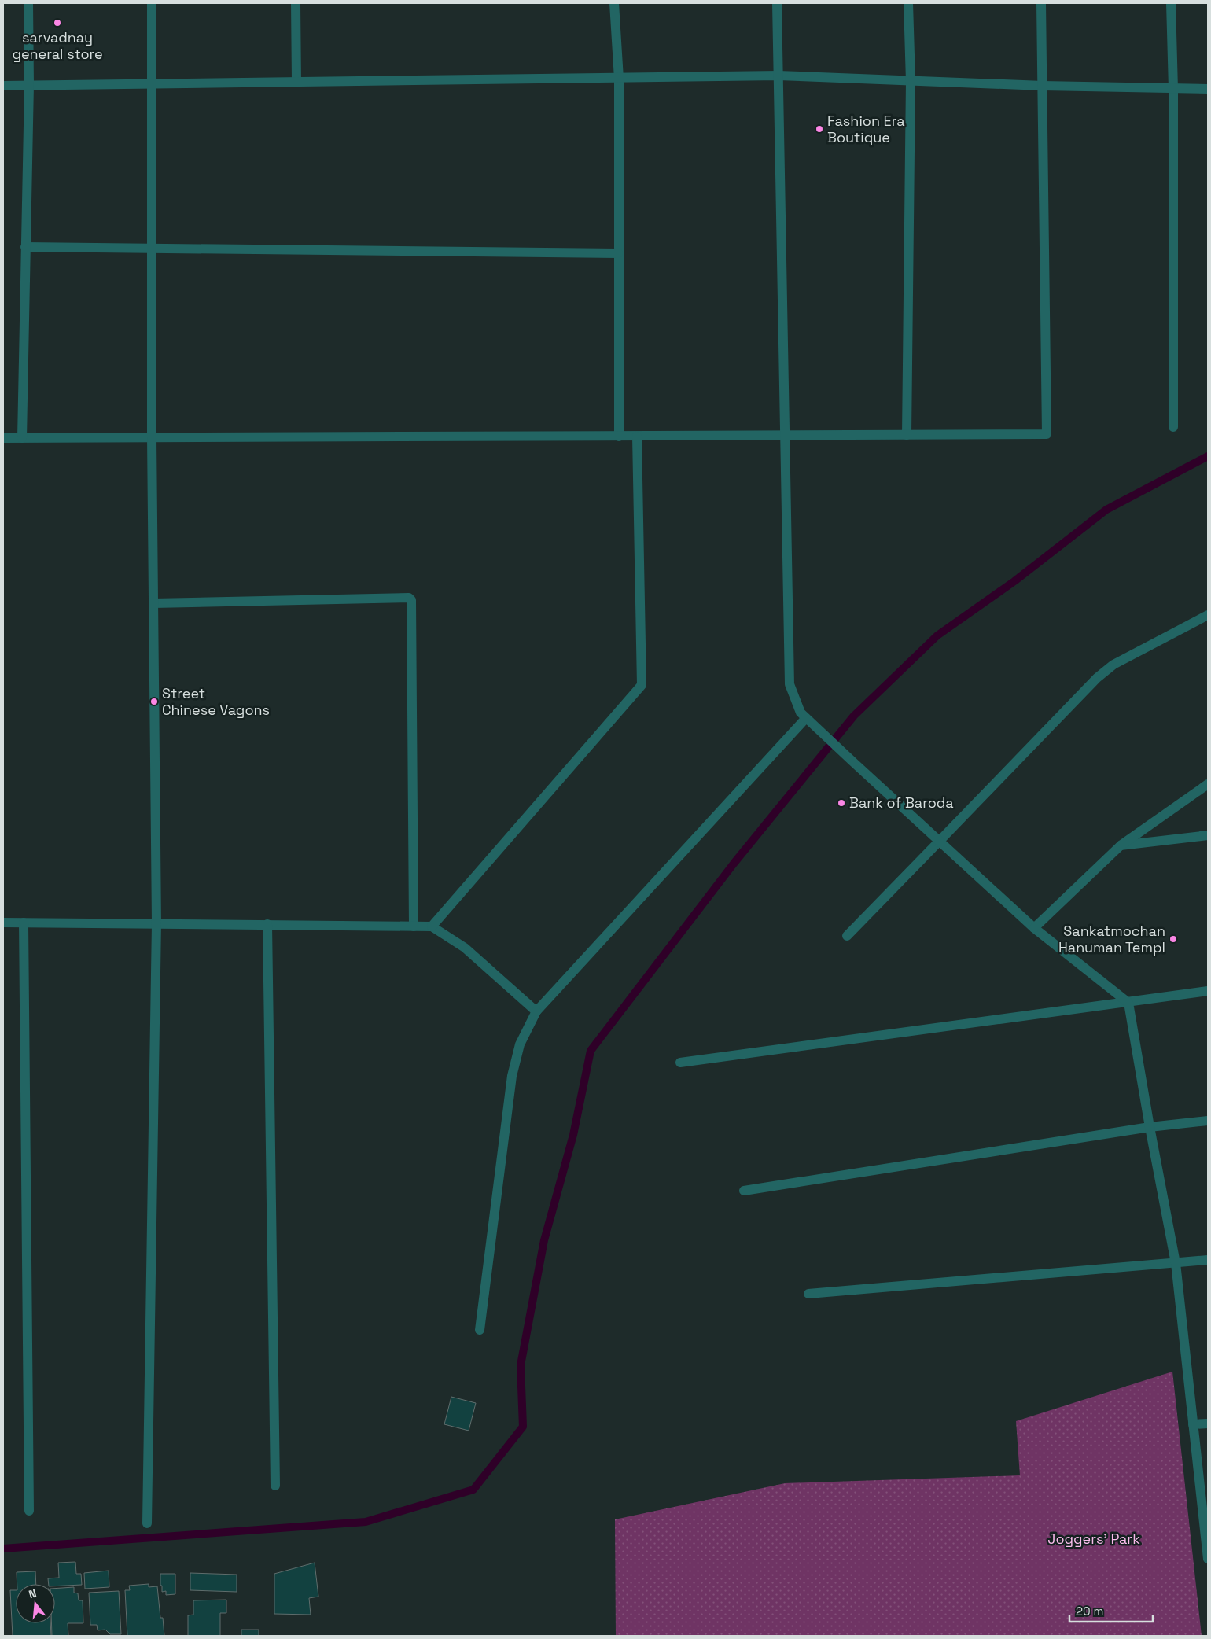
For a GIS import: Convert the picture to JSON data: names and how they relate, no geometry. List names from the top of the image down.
{
  "parks": ["Joggers' Park"],
  "places": [
    "sarvadnay general store",
    "Fashion Era Boutique",
    "Street Chinese Vagons",
    "Bank of Baroda",
    "Sankatmochan Hanuman Templ"
  ],
  "scale_bar": "20 m",
  "north": "top"
}
